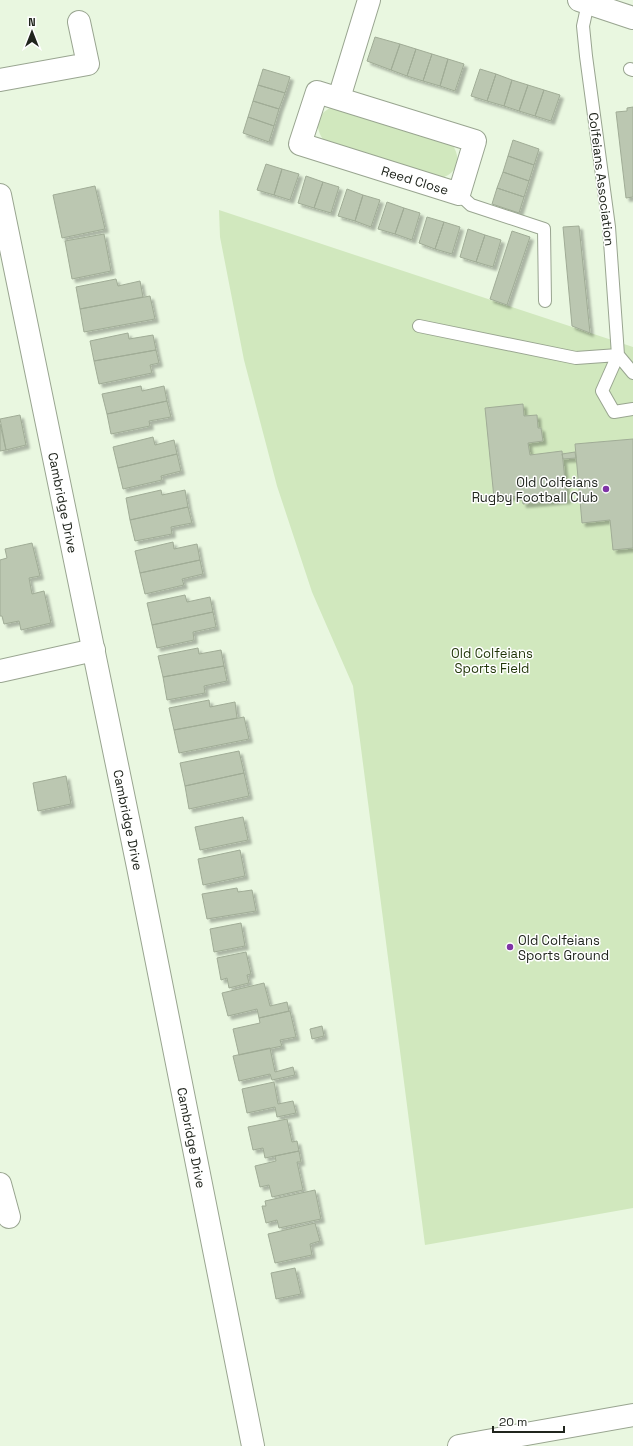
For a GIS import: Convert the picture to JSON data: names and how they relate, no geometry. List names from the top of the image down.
{
  "streets": {
    "main road": ["Reed Close", "Cambridge Drive"],
    "lane": ["Colfeians Association"]
  },
  "parks": ["Old Colfeians Sports Field"],
  "places": ["Old Colfeians Rugby Football Club", "Old Colfeians Sports Ground"],
  "scale_bar": "20 m",
  "north": "top"
}
